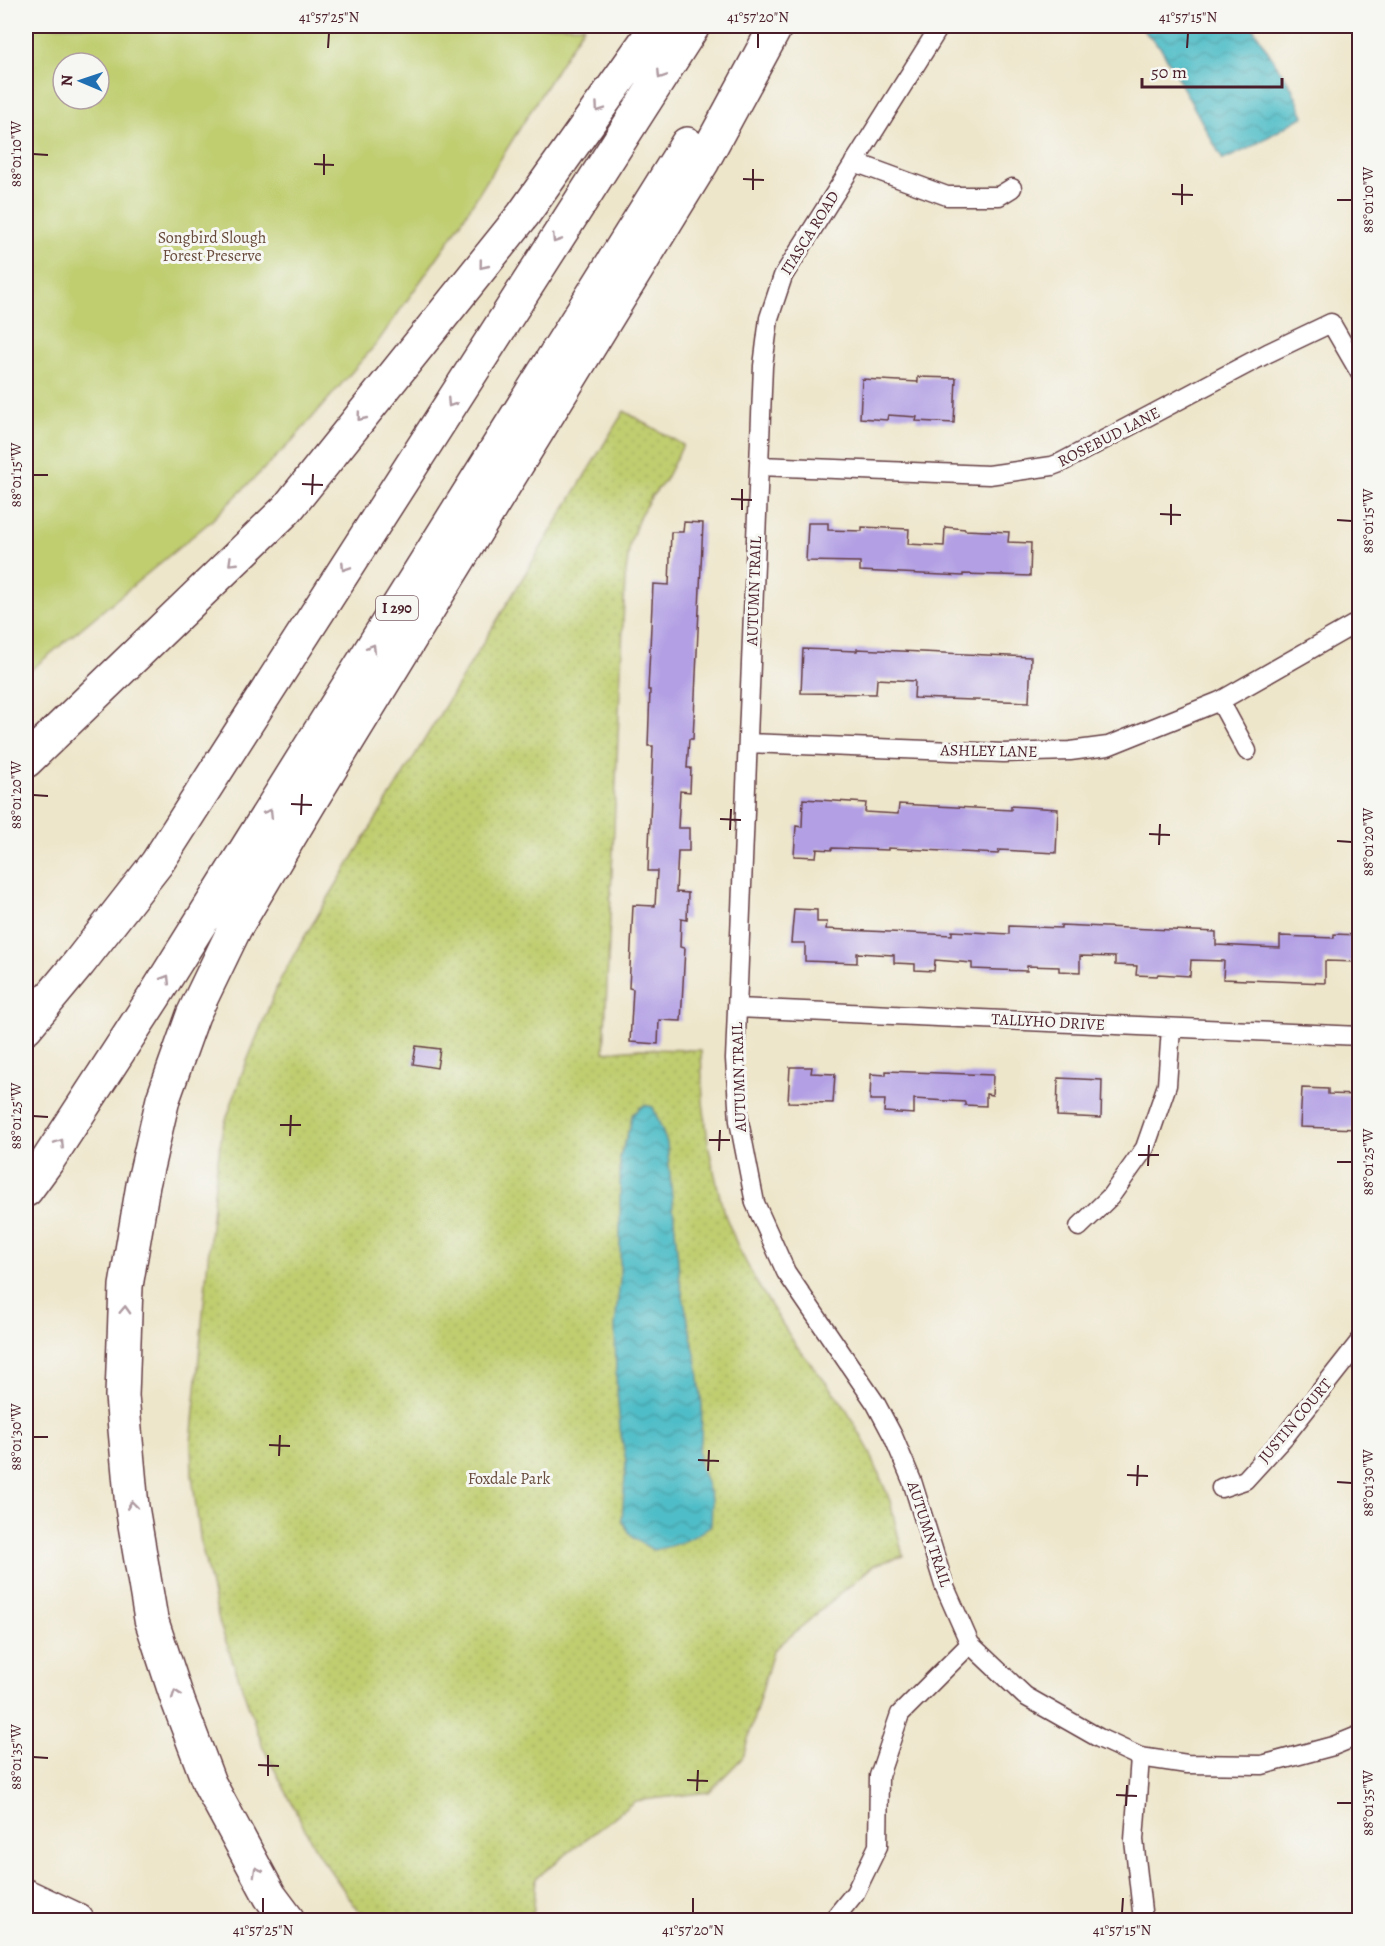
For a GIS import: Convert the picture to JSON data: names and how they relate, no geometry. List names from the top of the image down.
{
  "streets": {
    "highway": ["I 290"],
    "street": [
      "ITASCA ROAD",
      "ROSEBUD LANE",
      "AUTUMN TRAIL",
      "ASHLEY LANE",
      "TALLYHO DRIVE",
      "JUSTIN COURT"
    ]
  },
  "crossings": [
    ["ITASCA ROAD", "ROSEBUD LANE"],
    ["ITASCA ROAD", "AUTUMN TRAIL"],
    ["ROSEBUD LANE", "AUTUMN TRAIL"],
    ["AUTUMN TRAIL", "ASHLEY LANE"],
    ["AUTUMN TRAIL", "TALLYHO DRIVE"]
  ],
  "parks": ["Songbird Slough Forest Preserve", "Foxdale Park"],
  "scale_bar": "50 m",
  "north": "left",
  "coordinates": [
    "41°57'25\"N",
    "41°57'20\"N",
    "41°57'15\"N",
    "88°01'10\"W",
    "88°01'15\"W",
    "88°01'20\"W",
    "88°01'25\"W",
    "88°01'30\"W",
    "88°01'35\"W"
  ]
}
